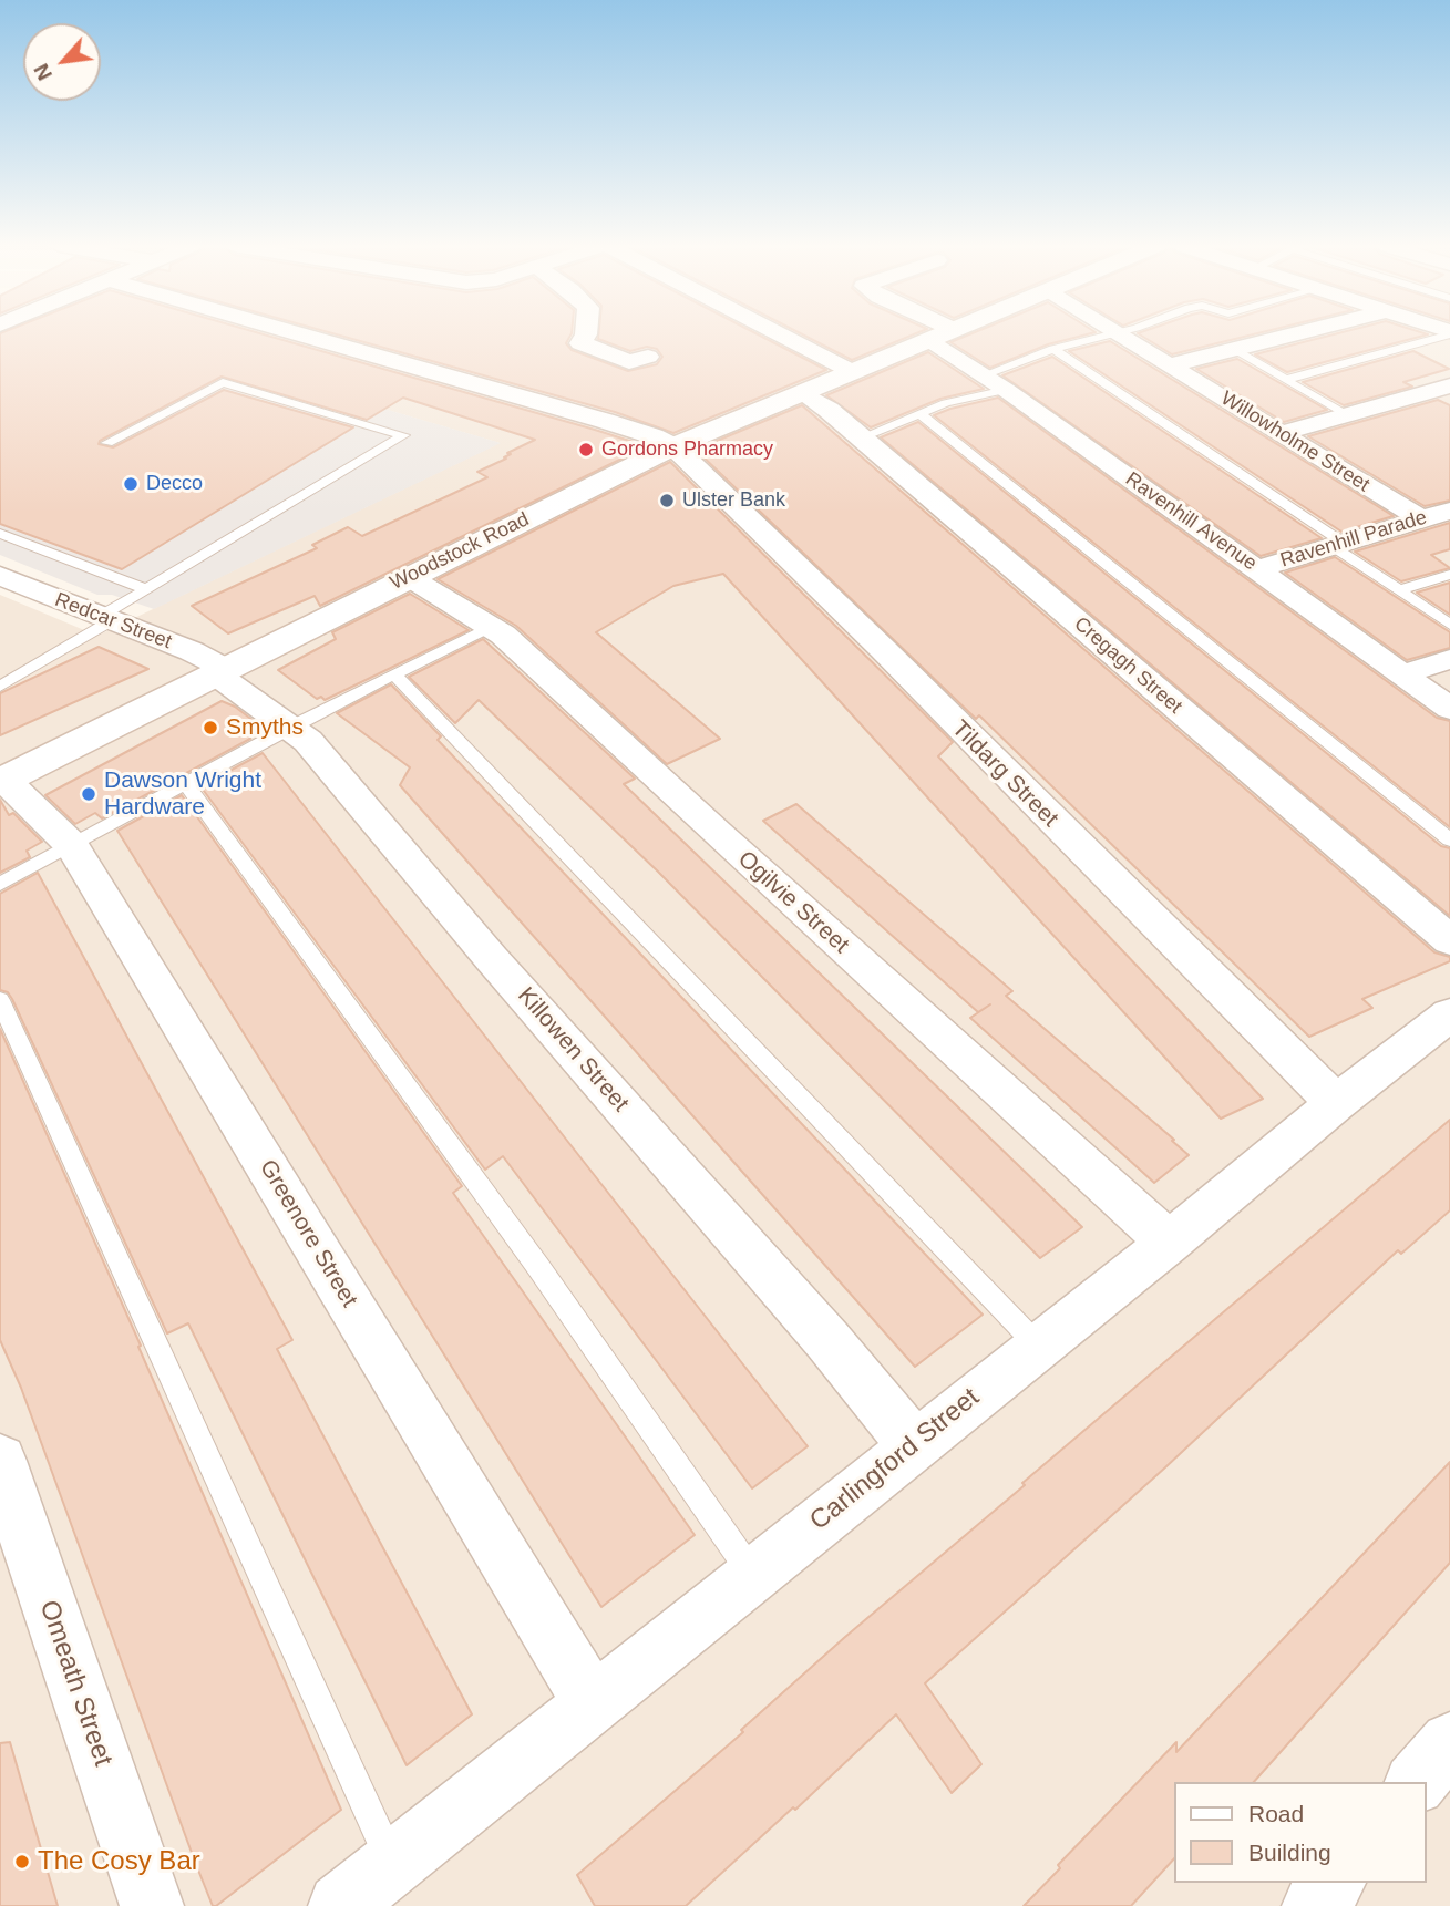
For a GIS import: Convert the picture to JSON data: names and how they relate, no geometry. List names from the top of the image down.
{
  "streets": {
    "street": [
      "Willowholme Street",
      "Ravenhill Avenue",
      "Ravenhill Parade",
      "Woodstock Road",
      "Redcar Street",
      "Cregagh Street",
      "Tildarg Street",
      "Ogilvie Street",
      "Killowen Street",
      "Greenore Street",
      "Carlingford Street",
      "Omeath Street"
    ]
  },
  "crossings": [
    ["Willowholme Street", "Ravenhill Parade"],
    ["Ravenhill Avenue", "Ravenhill Parade"],
    ["Ravenhill Avenue", "Woodstock Road"],
    ["Woodstock Road", "Redcar Street"],
    ["Woodstock Road", "Cregagh Street"],
    ["Woodstock Road", "Tildarg Street"],
    ["Woodstock Road", "Ogilvie Street"],
    ["Woodstock Road", "Killowen Street"],
    ["Woodstock Road", "Greenore Street"],
    ["Redcar Street", "Killowen Street"],
    ["Tildarg Street", "Carlingford Street"],
    ["Ogilvie Street", "Carlingford Street"],
    ["Killowen Street", "Carlingford Street"],
    ["Greenore Street", "Carlingford Street"]
  ],
  "places": [
    "Gordons Pharmacy",
    "Decco",
    "Ulster Bank",
    "Smyths",
    "Dawson Wright Hardware",
    "The Cosy Bar"
  ],
  "legend": ["Road", "Building"],
  "north": "bottom left"
}
